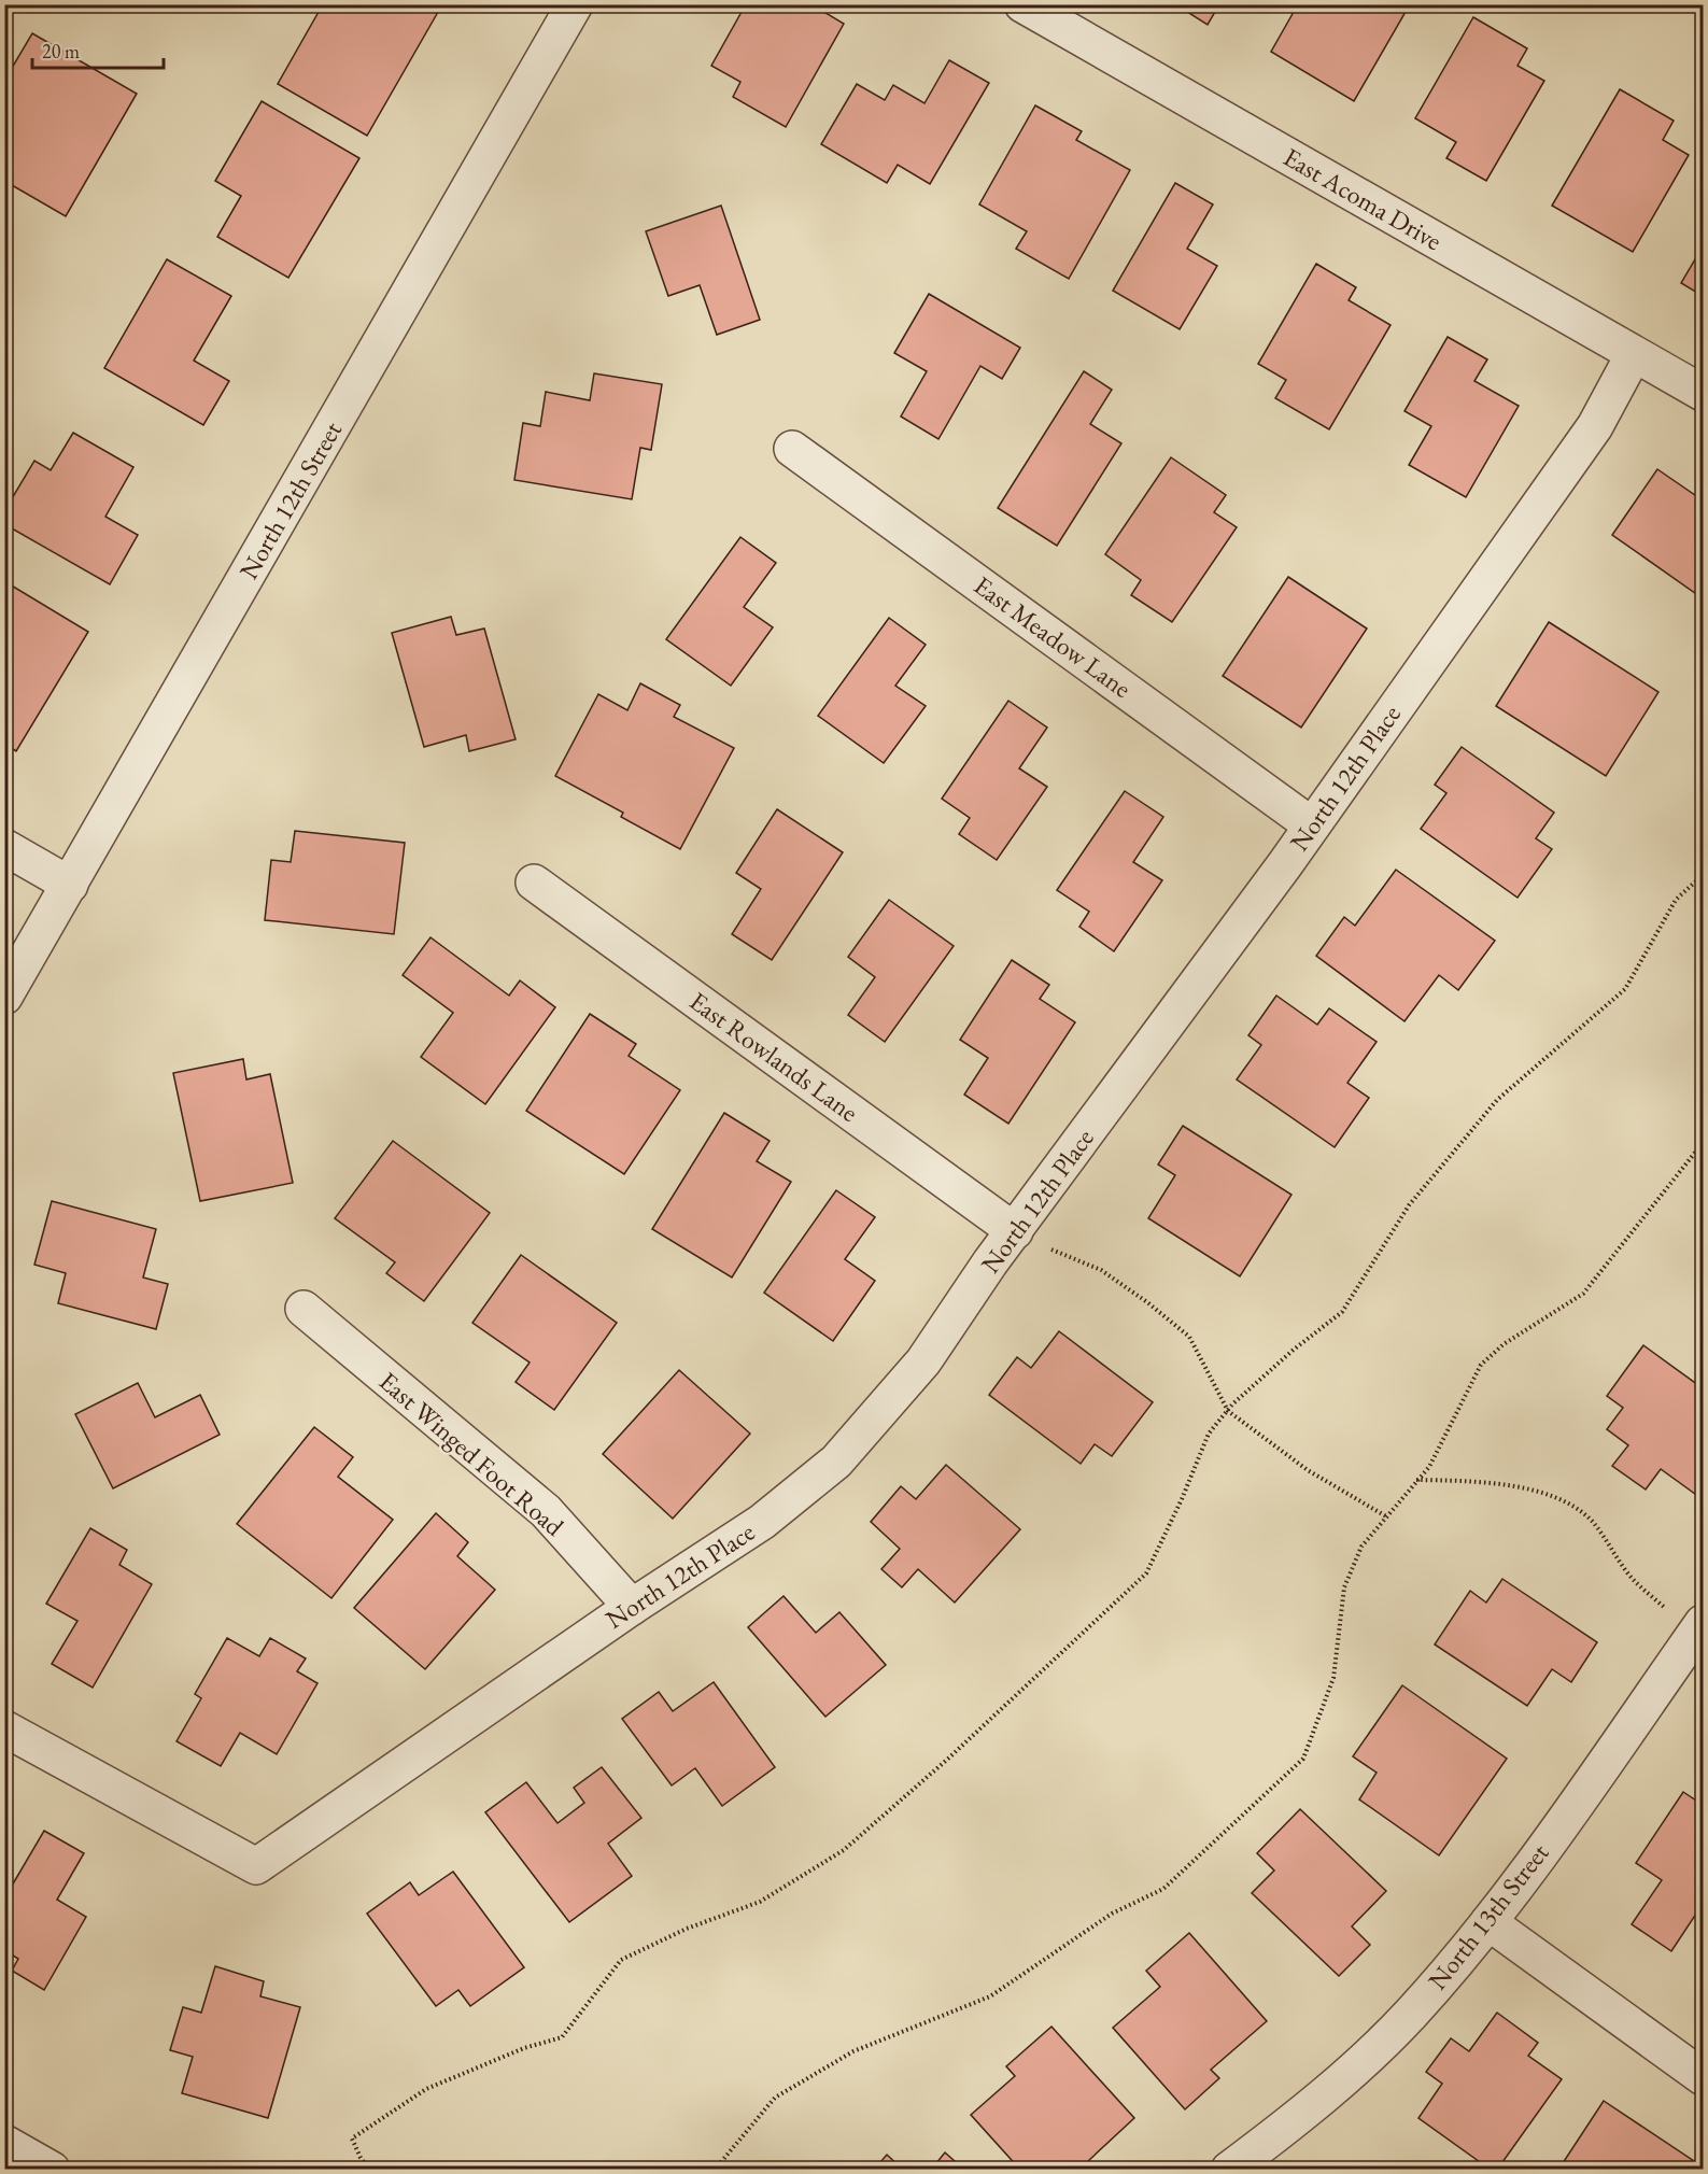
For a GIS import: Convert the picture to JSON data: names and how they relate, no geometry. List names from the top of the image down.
{
  "streets": {
    "street": [
      "East Acoma Drive",
      "North 12th Street",
      "East Meadow Lane",
      "North 12th Place",
      "East Rowlands Lane",
      "East Winged Foot Road",
      "North 13th Street"
    ]
  },
  "crossings": [
    ["East Acoma Drive", "North 12th Place"],
    ["East Meadow Lane", "North 12th Place"],
    ["North 12th Place", "East Rowlands Lane"],
    ["North 12th Place", "East Winged Foot Road"]
  ],
  "scale_bar": "20 m"
}
